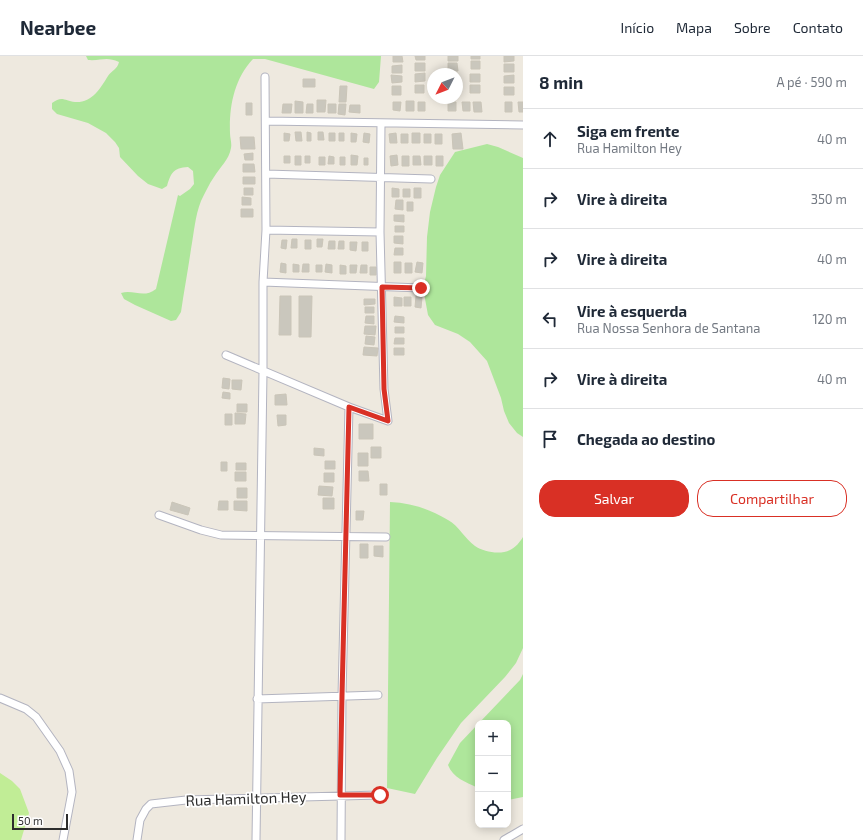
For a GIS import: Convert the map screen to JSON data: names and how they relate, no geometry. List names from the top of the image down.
{
  "streets": {
    "street": ["Rua Hamilton Hey"]
  },
  "scale_bar": "50 m",
  "north": "bottom left",
  "page": {
    "header": "Nearbee",
    "nav": [
      "Início",
      "Mapa",
      "Sobre",
      "Contato"
    ],
    "heading": ["8 min", "A pé · 590 m"],
    "list": [
      ["Siga em frente", "Rua Hamilton Hey", "40 m"],
      ["Vire à direita", "350 m"],
      ["Vire à direita", "40 m"],
      ["Vire à esquerda", "Rua Nossa Senhora de Santana", "120 m"],
      ["Vire à direita", "40 m"],
      "Chegada ao destino"
    ],
    "buttons": ["Salvar", "Compartilhar"],
    "map_buttons": ["+", "−"],
    "scale": "50 m"
  }
}
